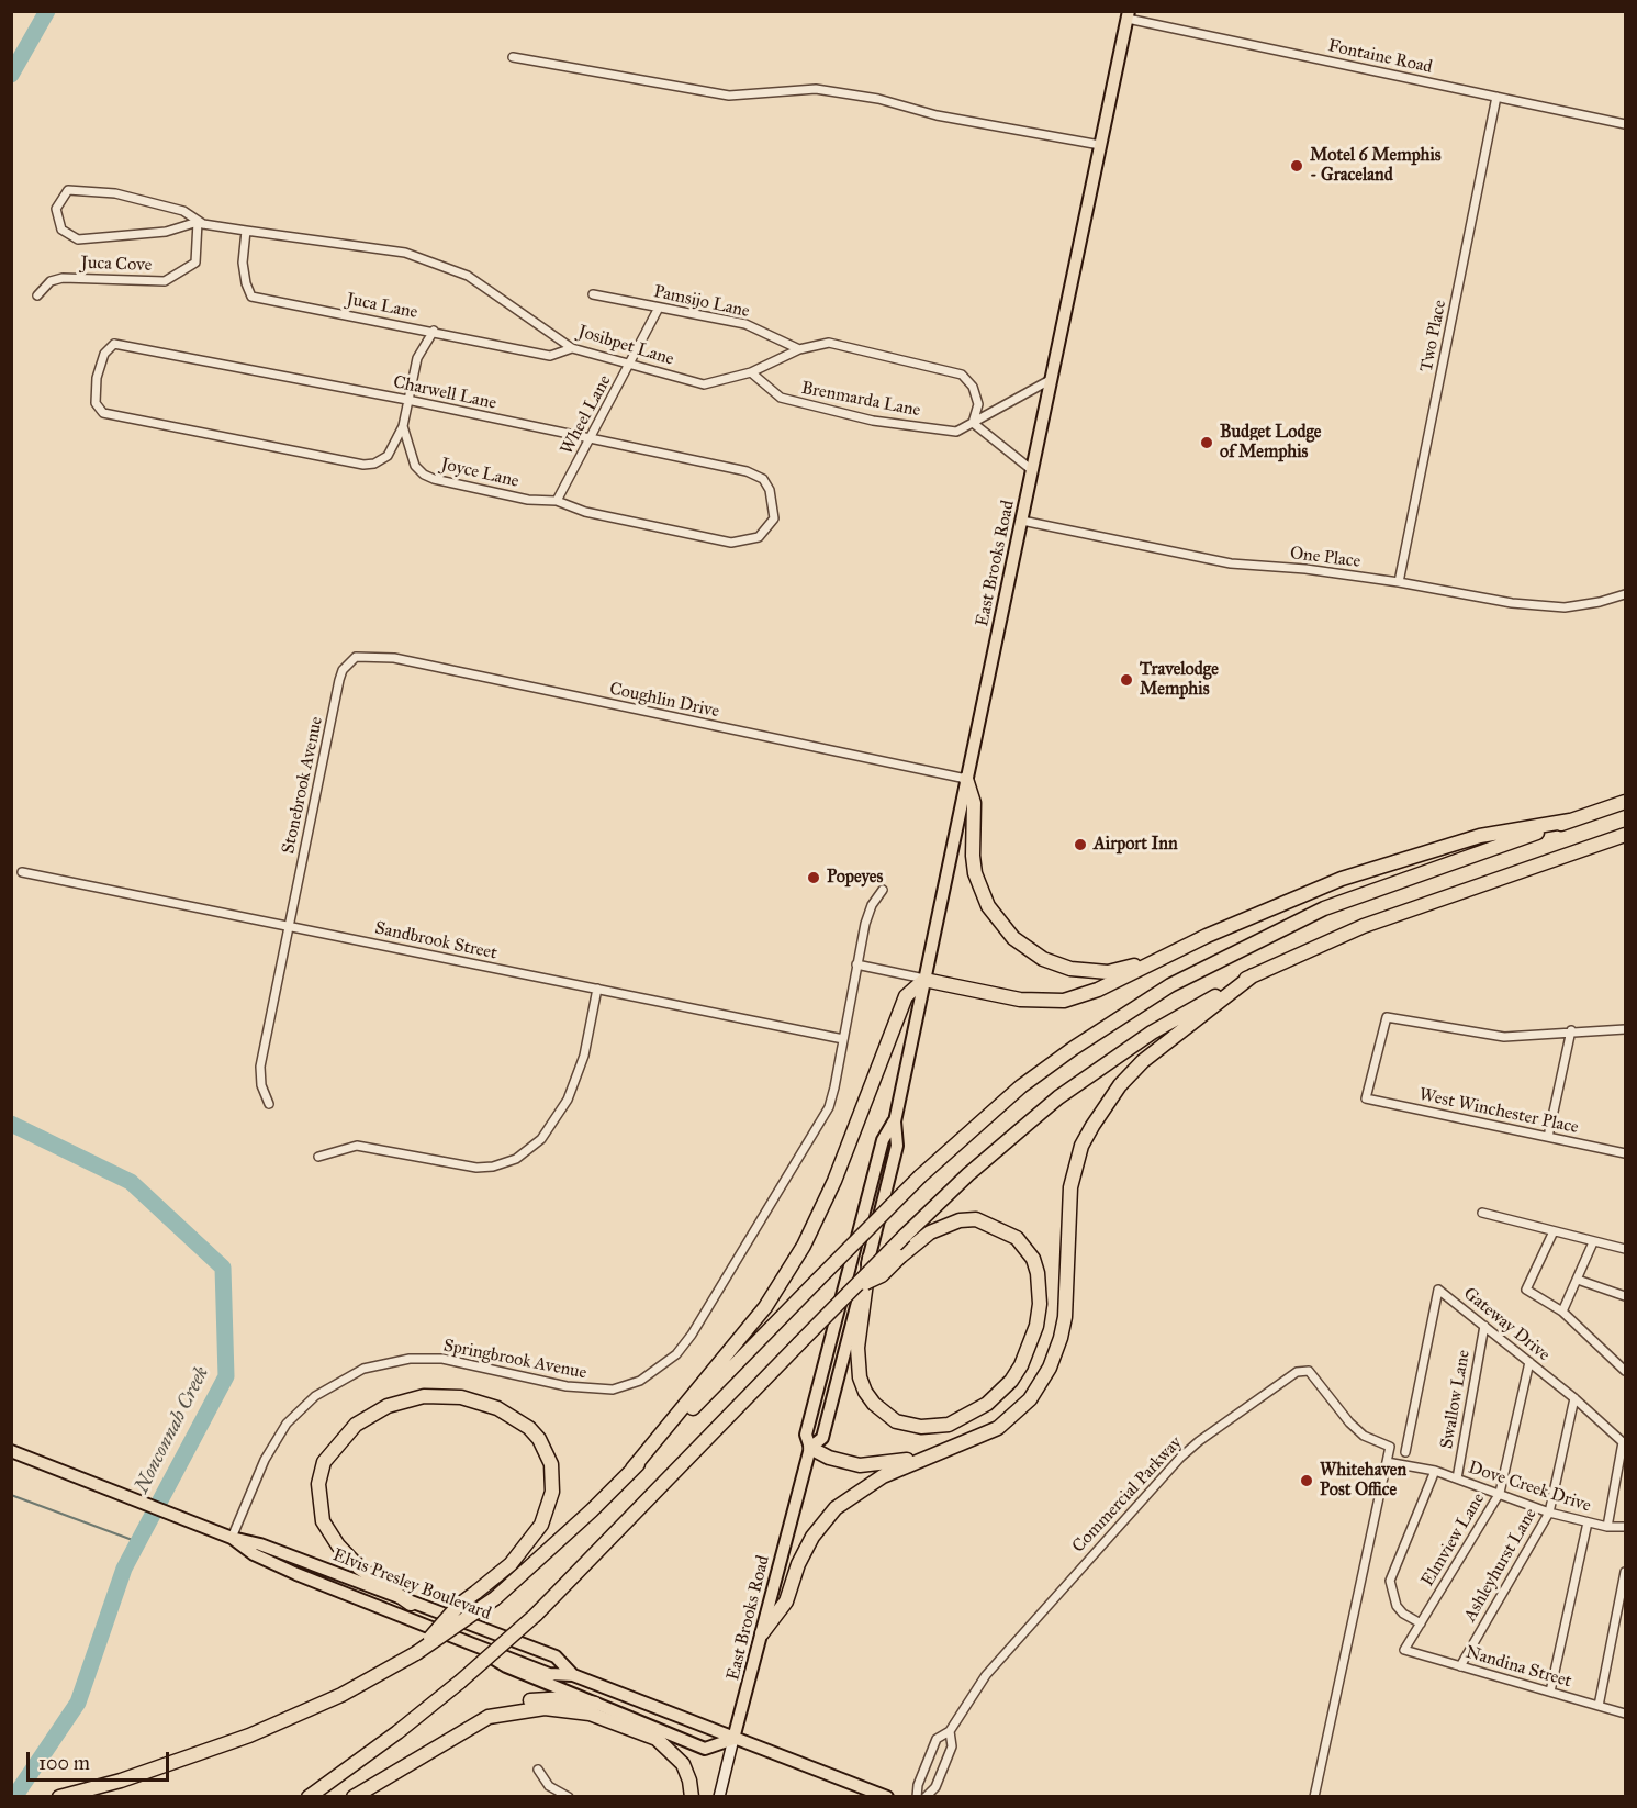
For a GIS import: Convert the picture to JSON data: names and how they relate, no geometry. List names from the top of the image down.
{
  "streets": {
    "main road": ["East Brooks Road", "Elvis Presley Boulevard"],
    "street": [
      "Fontaine Road",
      "Juca Cove",
      "Pamsijo Lane",
      "Juca Lane",
      "Two Place",
      "Josibpet Lane",
      "Charwell Lane",
      "Brenmarda Lane",
      "Wheel Lane",
      "Joyce Lane",
      "One Place",
      "Coughlin Drive",
      "Stonebrook Avenue",
      "Sandbrook Street",
      "West Winchester Place",
      "Gateway Drive",
      "Springbrook Avenue",
      "Swallow Lane",
      "Dove Creek Drive",
      "Commercial Parkway",
      "Elmview Lane",
      "Ashleyhurst Lane",
      "Nandina Street"
    ]
  },
  "crossings": [
    ["Fontaine Road", "Two Place"],
    ["Fontaine Road", "East Brooks Road"],
    ["Juca Cove", "Josibpet Lane"],
    ["Pamsijo Lane", "Josibpet Lane"],
    ["Pamsijo Lane", "Wheel Lane"],
    ["Juca Lane", "Josibpet Lane"],
    ["Two Place", "One Place"],
    ["Josibpet Lane", "Brenmarda Lane"],
    ["Josibpet Lane", "Wheel Lane"],
    ["Charwell Lane", "Wheel Lane"],
    ["Charwell Lane", "Joyce Lane"],
    ["Wheel Lane", "Joyce Lane"],
    ["One Place", "East Brooks Road"],
    ["East Brooks Road", "Coughlin Drive"],
    ["East Brooks Road", "Elvis Presley Boulevard"],
    ["Coughlin Drive", "Stonebrook Avenue"],
    ["Stonebrook Avenue", "Sandbrook Street"],
    ["Sandbrook Street", "Springbrook Avenue"],
    ["Gateway Drive", "Swallow Lane"],
    ["Gateway Drive", "Dove Creek Drive"],
    ["Gateway Drive", "Elmview Lane"],
    ["Gateway Drive", "Ashleyhurst Lane"],
    ["Springbrook Avenue", "Elvis Presley Boulevard"],
    ["Swallow Lane", "Dove Creek Drive"],
    ["Swallow Lane", "Elmview Lane"],
    ["Dove Creek Drive", "Commercial Parkway"],
    ["Dove Creek Drive", "Elmview Lane"],
    ["Dove Creek Drive", "Ashleyhurst Lane"],
    ["Elmview Lane", "Nandina Street"],
    ["Ashleyhurst Lane", "Nandina Street"]
  ],
  "water": ["Nonconnah Creek"],
  "places": [
    "Motel 6 Memphis - Graceland",
    "Budget Lodge of Memphis",
    "Travelodge Memphis",
    "Airport Inn",
    "Popeyes",
    "Whitehaven Post Office"
  ],
  "scale_bar": "100 m"
}
